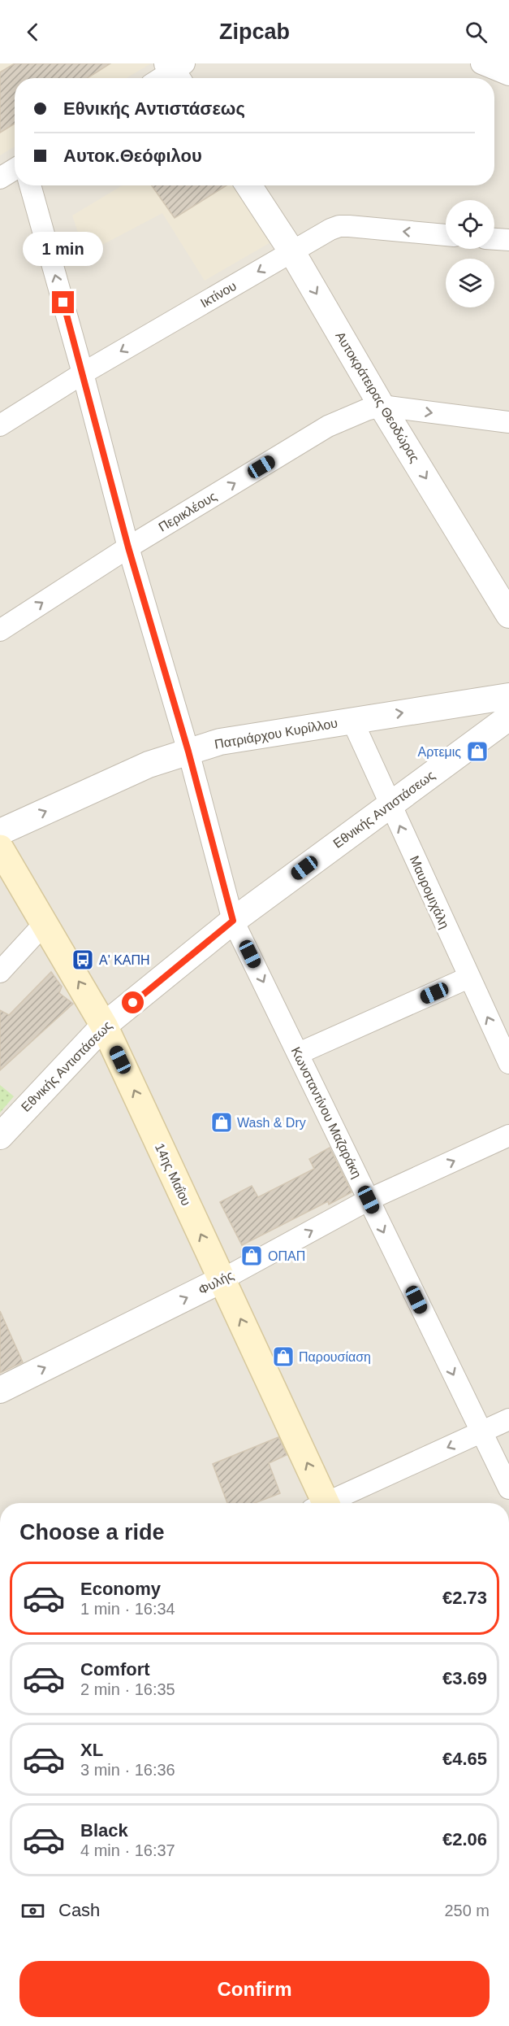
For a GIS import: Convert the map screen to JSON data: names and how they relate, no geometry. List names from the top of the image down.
{
  "streets": {
    "main road": ["14ης Μαΐου"],
    "street": [
      "Ικτίνου",
      "Αυτοκράτειρας Θεοδώρας",
      "Περικλέους",
      "Πατριάρχου Κυρίλλου",
      "Εθνικής Αντιστάσεως",
      "Μαυρομιχάλη",
      "Κωνσταντίνου Μαζαράκη",
      "Φυλής"
    ]
  },
  "crossings": [
    ["Ικτίνου", "Αυτοκράτειρας Θεοδώρας"],
    ["Ικτίνου", "Κωνσταντίνου Μαζαράκη"],
    ["Αυτοκράτειρας Θεοδώρας", "Περικλέους"],
    ["Περικλέους", "Κωνσταντίνου Μαζαράκη"],
    ["Πατριάρχου Κυρίλλου", "Μαυρομιχάλη"],
    ["Πατριάρχου Κυρίλλου", "Κωνσταντίνου Μαζαράκη"],
    ["Εθνικής Αντιστάσεως", "Μαυρομιχάλη"],
    ["Εθνικής Αντιστάσεως", "Κωνσταντίνου Μαζαράκη"],
    ["Εθνικής Αντιστάσεως", "14ης Μαΐου"],
    ["Κωνσταντίνου Μαζαράκη", "Φυλής"],
    ["14ης Μαΐου", "Φυλής"]
  ],
  "one_way": [
    "Ικτίνου",
    "Αυτοκράτειρας Θεοδώρας",
    "Περικλέους",
    "Πατριάρχου Κυρίλλου",
    "Μαυρομιχάλη",
    "14ης Μαΐου",
    "Φυλής"
  ],
  "places": {
    "shop": [
      "Αρτεμις",
      "Wash & Dry",
      "ΟΠΑΠ",
      "Παρουσίαση"
    ],
    "bus stop": ["Α' ΚΑΠΗ"]
  },
  "page": {
    "header": "Zipcab",
    "banner": ["Εθνικής Αντιστάσεως", "Αυτοκ.Θεόφιλου"],
    "bubble": "1 min",
    "heading": "Choose a ride",
    "list": [
      {
        "name": "Economy",
        "note": "1 min · 16:34",
        "value": "€2.73"
      },
      {
        "name": "Comfort",
        "note": "2 min · 16:35",
        "value": "€3.69"
      },
      {
        "name": "XL",
        "note": "3 min · 16:36",
        "value": "€4.65"
      },
      {
        "name": "Black",
        "note": "4 min · 16:37",
        "value": "€2.06"
      }
    ],
    "pay": ["Cash", "250 m"],
    "buttons": "Confirm"
  }
}
